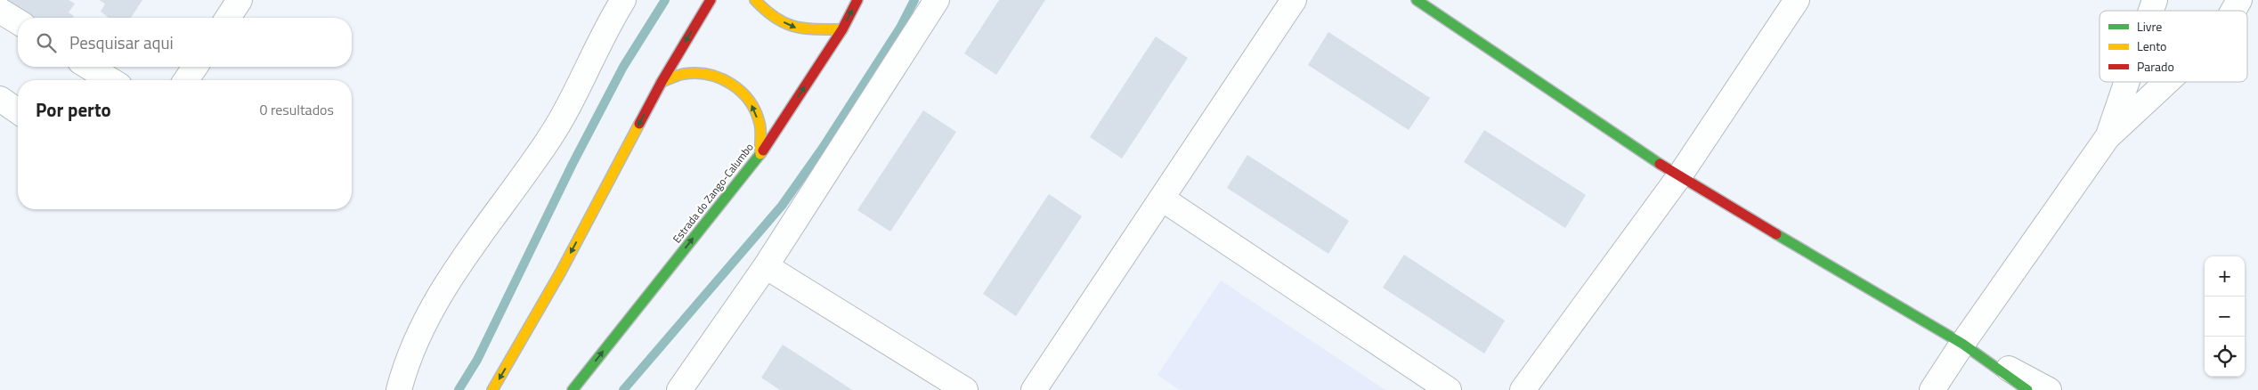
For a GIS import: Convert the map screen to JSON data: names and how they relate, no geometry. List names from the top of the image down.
{
  "streets": {
    "main road": ["Estrada do Zango-Calumbo"]
  },
  "one_way": ["Estrada do Zango-Calumbo"],
  "legend": ["Livre", "Lento", "Parado"],
  "page": {
    "search": "Pesquisar aqui",
    "heading": ["Por perto", "0 resultados"],
    "map_buttons": ["+", "−"]
  }
}
